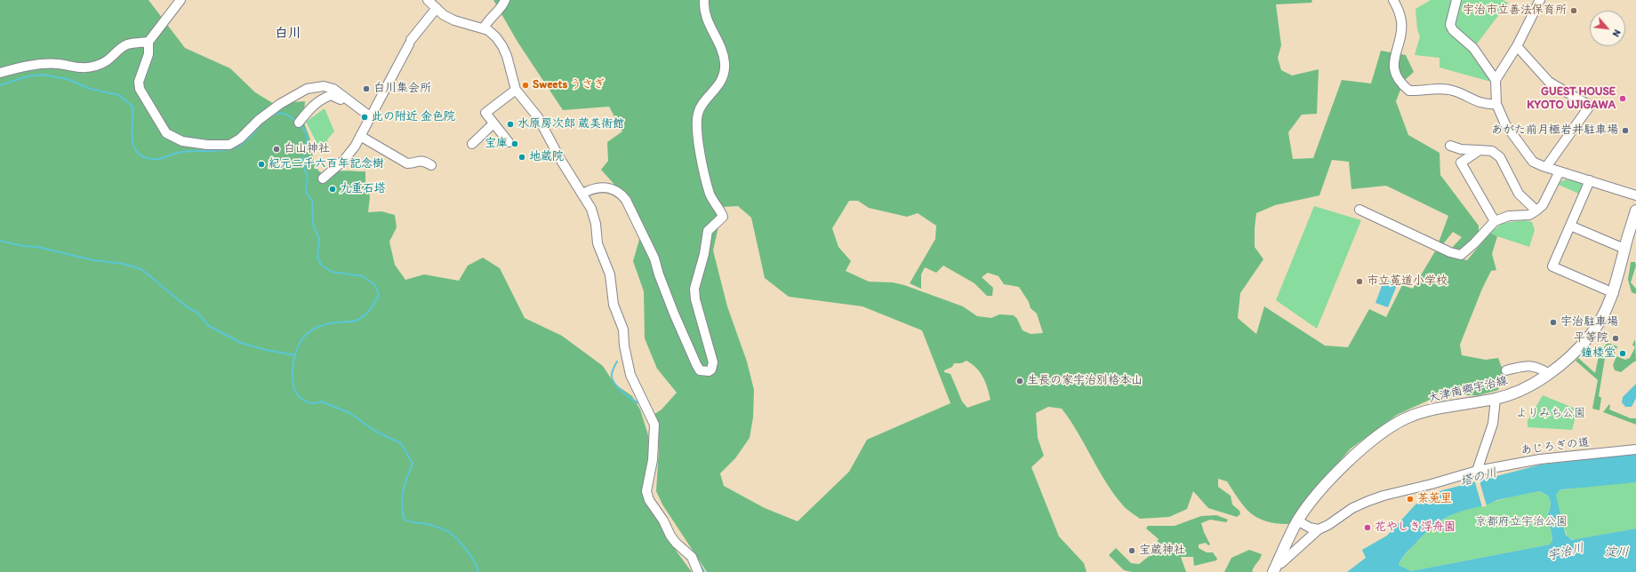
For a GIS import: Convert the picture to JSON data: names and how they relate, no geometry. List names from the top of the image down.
{
  "streets": {
    "main road": ["大津南郷宇治線"],
    "street": ["あじろぎの道"]
  },
  "crossings": [
    ["大津南郷宇治線", "あじろぎの道"]
  ],
  "districts": ["白川"],
  "water": ["塔の川", "宇治川", "淀川"],
  "parks": ["よりみち公園", "京都府立宇治公園"],
  "places": [
    "宇治市立善法保育所",
    "Sweets うさぎ",
    "白川集会所",
    "GUEST HOUSE KYOTO UJIGAWA",
    "此の附近 金色院",
    "水原房次郎 蔵美術館",
    "あがた前月極岩井駐車場",
    "宝庫",
    "白山神社",
    "地蔵院",
    "紀元二千六百年記念樹",
    "九重石塔",
    "市立菟道小学校",
    "宇治駐車場",
    "平等院",
    "鐘楼堂",
    "生長の家宇治別格本山",
    "茶莵里",
    "花やしき浮舟園",
    "宝蔵神社"
  ],
  "north": "bottom right"
}
